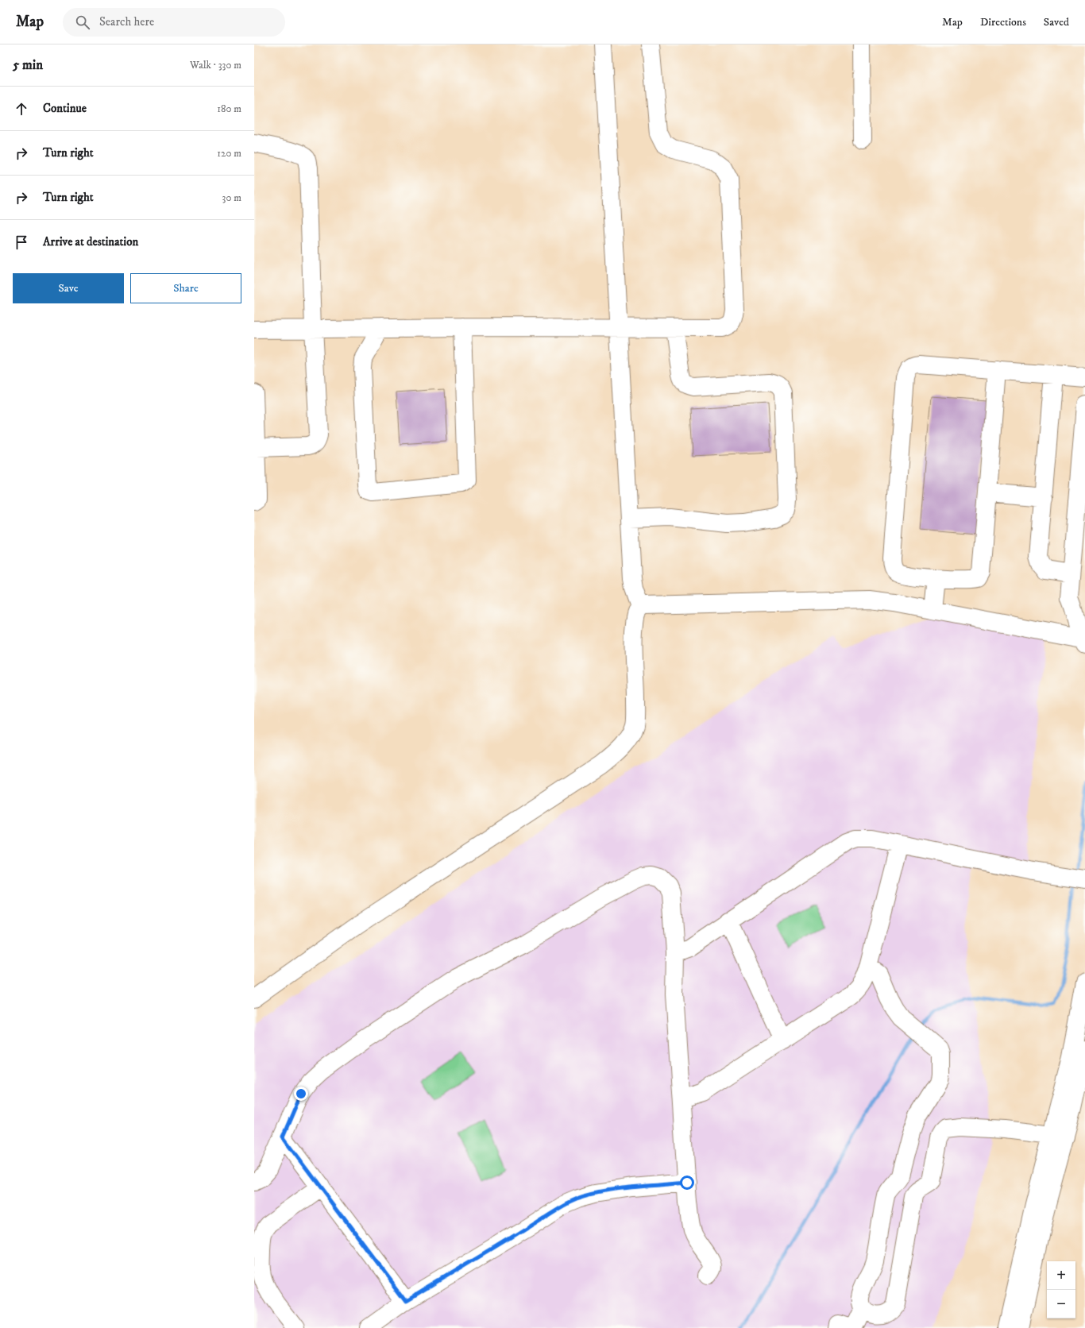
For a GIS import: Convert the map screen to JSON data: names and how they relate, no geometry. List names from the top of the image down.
{
  "page": {
    "header": "Map",
    "search": "Search here",
    "nav": ["Map", "Directions", "Saved"],
    "heading": ["5 min", "Walk · 330 m"],
    "list": [
      ["Continue", "180 m"],
      ["Turn right", "120 m"],
      ["Turn right", "30 m"],
      "Arrive at destination"
    ],
    "buttons": ["Save", "Share"],
    "map_buttons": ["+", "−"]
  }
}
